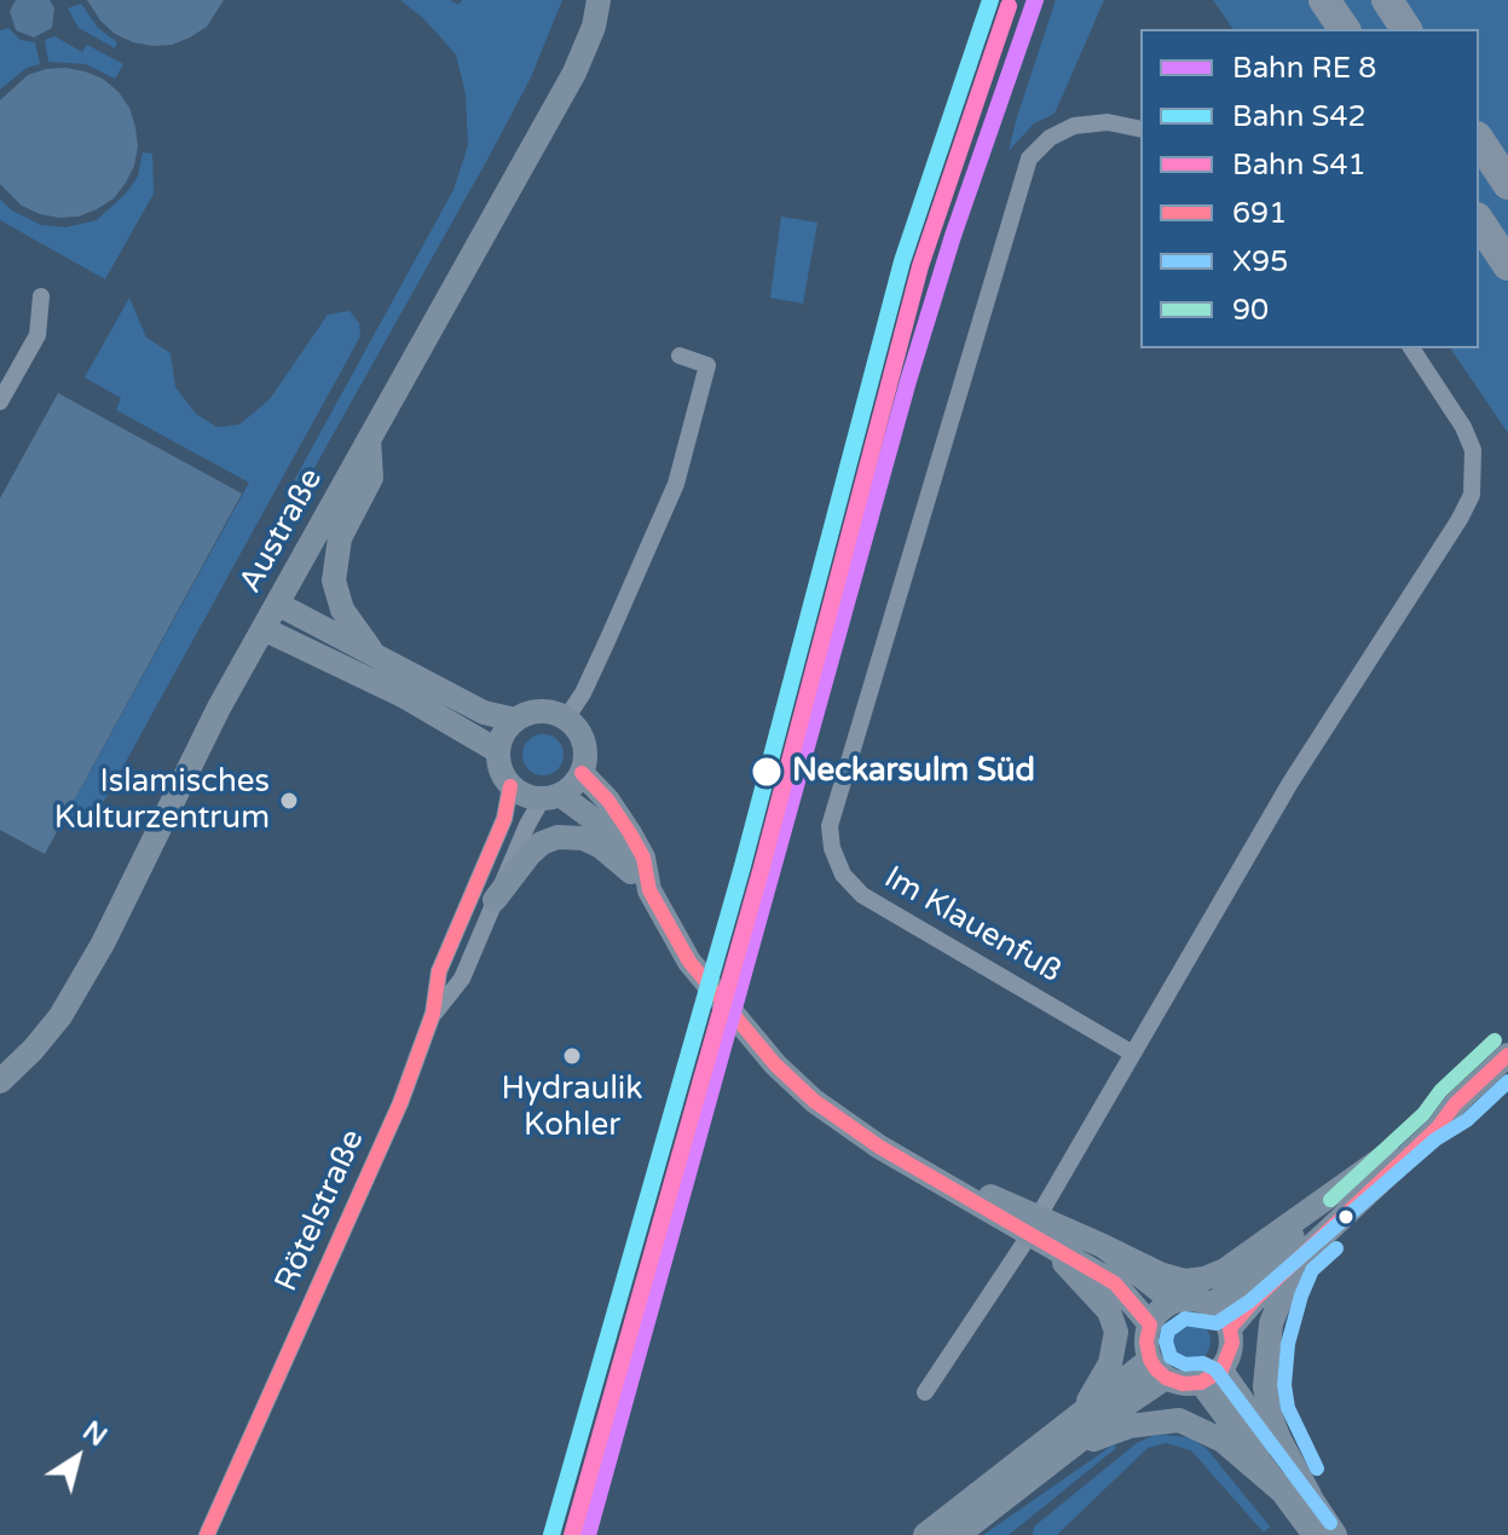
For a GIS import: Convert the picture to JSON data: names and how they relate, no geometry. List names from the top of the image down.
{
  "streets": {
    "main road": ["Austraße"],
    "street": ["Im Klauenfuß", "Rötelstraße"]
  },
  "places": ["Neckarsulm Süd", "Islamisches Kulturzentrum", "Hydraulik Kohler"],
  "lines": [
    "rail line S42",
    "rail line S41",
    "transit line 691",
    "transit line 90",
    "transit line X95"
  ],
  "legend": [
    "Bahn RE 8",
    "Bahn S42",
    "Bahn S41",
    "691",
    "X95",
    "90"
  ],
  "north": "top right"
}
